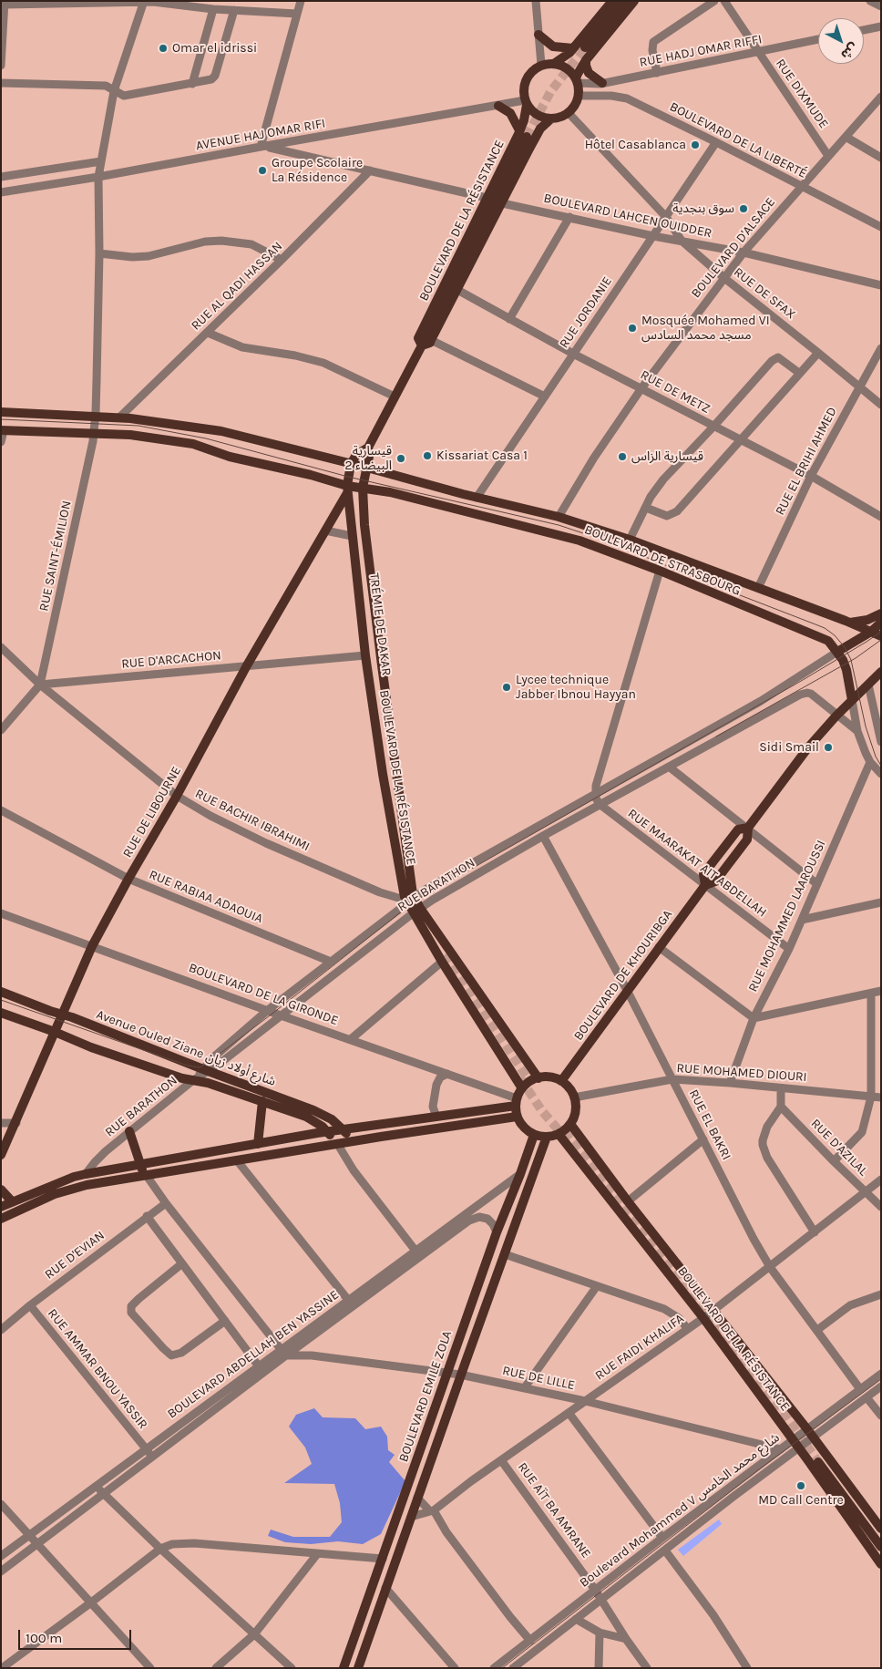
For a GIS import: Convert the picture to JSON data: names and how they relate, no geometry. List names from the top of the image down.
{
  "streets": {
    "main road": [
      "BOULEVARD DE LA RÉSISTANCE",
      "BOULEVARD DE STRASBOURG",
      "TRÉMIE DE DAKAR",
      "RUE DE LIBOURNE",
      "BOULEVARD DE KHOURIBGA",
      "Avenue Ouled Ziane شارع أولاد زيان",
      "BOULEVARD EMILE ZOLA"
    ],
    "street": [
      "RUE HADJ OMAR RIFFI",
      "RUE DIXMUDE",
      "AVENUE HAJ OMAR RIFI",
      "BOULEVARD DE LA LIBERTÉ",
      "BOULEVARD LAHCEN OUIDDER",
      "BOULEVARD D'ALSACE",
      "RUE AL QADI HASSAN",
      "RUE DE SFAX",
      "RUE JORDANIE",
      "RUE DE METZ",
      "RUE EL BRIHI AHMED",
      "RUE SAINT-ÉMILION",
      "RUE D'ARCACHON",
      "RUE BACHIR IBRAHIMI",
      "RUE MAARAKAT AIT ABDELLAH",
      "RUE BARATHON",
      "RUE RABIAA ADAOUIA",
      "RUE MOHAMMED LAAROUSSI",
      "BOULEVARD DE LA GIRONDE",
      "RUE MOHAMED DIOURI",
      "RUE EL BAKRI",
      "RUE D'AZILAL",
      "RUE D'EVIAN",
      "RUE FAIDI KHALIFA",
      "BOULEVARD ABDELLAH BEN YASSINE",
      "RUE AMMAR BNOU YASSIR",
      "RUE DE LILLE",
      "RUE AÏT BA AMRANE",
      "Boulevard Mohammed V شارع محمد الخامس"
    ]
  },
  "crossings": [
    ["RUE HADJ OMAR RIFFI", "RUE DIXMUDE"],
    ["RUE HADJ OMAR RIFFI", "AVENUE HAJ OMAR RIFI"],
    ["RUE HADJ OMAR RIFFI", "BOULEVARD DE LA LIBERTÉ"],
    ["RUE HADJ OMAR RIFFI", "BOULEVARD DE LA RÉSISTANCE"],
    ["RUE HADJ OMAR RIFFI", "RUE DE SFAX"],
    ["RUE DIXMUDE", "BOULEVARD D'ALSACE"],
    ["AVENUE HAJ OMAR RIFI", "BOULEVARD DE LA LIBERTÉ"],
    ["AVENUE HAJ OMAR RIFI", "BOULEVARD DE LA RÉSISTANCE"],
    ["AVENUE HAJ OMAR RIFI", "RUE DE SFAX"],
    ["AVENUE HAJ OMAR RIFI", "RUE SAINT-ÉMILION"],
    ["BOULEVARD DE LA LIBERTÉ", "BOULEVARD DE LA RÉSISTANCE"],
    ["BOULEVARD DE LA LIBERTÉ", "BOULEVARD D'ALSACE"],
    ["BOULEVARD DE LA LIBERTÉ", "RUE DE SFAX"],
    ["BOULEVARD DE LA LIBERTÉ", "RUE JORDANIE"],
    ["BOULEVARD LAHCEN OUIDDER", "BOULEVARD DE LA RÉSISTANCE"],
    ["BOULEVARD LAHCEN OUIDDER", "BOULEVARD D'ALSACE"],
    ["BOULEVARD LAHCEN OUIDDER", "RUE DE SFAX"],
    ["BOULEVARD LAHCEN OUIDDER", "RUE JORDANIE"],
    ["BOULEVARD DE LA RÉSISTANCE", "RUE DE SFAX"],
    ["BOULEVARD DE LA RÉSISTANCE", "RUE DE METZ"],
    ["BOULEVARD DE LA RÉSISTANCE", "BOULEVARD DE STRASBOURG"],
    ["BOULEVARD DE LA RÉSISTANCE", "TRÉMIE DE DAKAR"],
    ["BOULEVARD DE LA RÉSISTANCE", "RUE D'ARCACHON"],
    ["BOULEVARD DE LA RÉSISTANCE", "RUE DE LIBOURNE"],
    ["BOULEVARD DE LA RÉSISTANCE", "RUE BACHIR IBRAHIMI"],
    ["BOULEVARD DE LA RÉSISTANCE", "RUE BARATHON"],
    ["BOULEVARD DE LA RÉSISTANCE", "BOULEVARD DE KHOURIBGA"],
    ["BOULEVARD DE LA RÉSISTANCE", "BOULEVARD DE LA GIRONDE"],
    ["BOULEVARD DE LA RÉSISTANCE", "RUE MOHAMED DIOURI"],
    ["BOULEVARD DE LA RÉSISTANCE", "RUE FAIDI KHALIFA"],
    ["BOULEVARD DE LA RÉSISTANCE", "BOULEVARD EMILE ZOLA"],
    ["BOULEVARD DE LA RÉSISTANCE", "Boulevard Mohammed V شارع محمد الخامس"],
    ["BOULEVARD D'ALSACE", "RUE DE SFAX"],
    ["BOULEVARD D'ALSACE", "RUE DE METZ"],
    ["BOULEVARD D'ALSACE", "BOULEVARD DE STRASBOURG"],
    ["RUE AL QADI HASSAN", "BOULEVARD DE STRASBOURG"],
    ["RUE DE SFAX", "RUE JORDANIE"],
    ["RUE DE SFAX", "RUE EL BRIHI AHMED"],
    ["RUE JORDANIE", "RUE DE METZ"],
    ["RUE JORDANIE", "BOULEVARD DE STRASBOURG"],
    ["RUE DE METZ", "RUE EL BRIHI AHMED"],
    ["RUE EL BRIHI AHMED", "BOULEVARD DE STRASBOURG"],
    ["RUE SAINT-ÉMILION", "BOULEVARD DE STRASBOURG"],
    ["RUE SAINT-ÉMILION", "RUE D'ARCACHON"],
    ["RUE SAINT-ÉMILION", "RUE BACHIR IBRAHIMI"],
    ["BOULEVARD DE STRASBOURG", "RUE DE LIBOURNE"],
    ["BOULEVARD DE STRASBOURG", "RUE BARATHON"],
    ["BOULEVARD DE STRASBOURG", "RUE MOHAMMED LAAROUSSI"],
    ["BOULEVARD DE STRASBOURG", "BOULEVARD DE KHOURIBGA"],
    ["RUE D'ARCACHON", "RUE DE LIBOURNE"],
    ["RUE D'ARCACHON", "RUE BACHIR IBRAHIMI"],
    ["RUE DE LIBOURNE", "RUE BACHIR IBRAHIMI"],
    ["RUE DE LIBOURNE", "RUE RABIAA ADAOUIA"],
    ["RUE DE LIBOURNE", "BOULEVARD DE LA GIRONDE"],
    ["RUE DE LIBOURNE", "Avenue Ouled Ziane شارع أولاد زيان"],
    ["RUE MAARAKAT AIT ABDELLAH", "RUE BARATHON"],
    ["RUE MAARAKAT AIT ABDELLAH", "RUE MOHAMMED LAAROUSSI"],
    ["RUE MAARAKAT AIT ABDELLAH", "BOULEVARD DE KHOURIBGA"],
    ["RUE BARATHON", "BOULEVARD DE KHOURIBGA"],
    ["RUE BARATHON", "BOULEVARD DE LA GIRONDE"],
    ["RUE BARATHON", "Avenue Ouled Ziane شارع أولاد زيان"],
    ["RUE BARATHON", "RUE EL BAKRI"],
    ["RUE MOHAMMED LAAROUSSI", "RUE MOHAMED DIOURI"],
    ["BOULEVARD DE KHOURIBGA", "BOULEVARD DE LA GIRONDE"],
    ["BOULEVARD DE KHOURIBGA", "RUE MOHAMED DIOURI"],
    ["BOULEVARD DE KHOURIBGA", "RUE EL BAKRI"],
    ["BOULEVARD DE KHOURIBGA", "BOULEVARD EMILE ZOLA"],
    ["BOULEVARD DE LA GIRONDE", "RUE MOHAMED DIOURI"],
    ["BOULEVARD DE LA GIRONDE", "BOULEVARD EMILE ZOLA"],
    ["RUE MOHAMED DIOURI", "RUE EL BAKRI"],
    ["RUE MOHAMED DIOURI", "BOULEVARD EMILE ZOLA"],
    ["RUE EL BAKRI", "RUE FAIDI KHALIFA"],
    ["RUE EL BAKRI", "Boulevard Mohammed V شارع محمد الخامس"],
    ["RUE D'AZILAL", "RUE FAIDI KHALIFA"],
    ["RUE D'EVIAN", "RUE AMMAR BNOU YASSIR"],
    ["RUE FAIDI KHALIFA", "RUE DE LILLE"],
    ["RUE FAIDI KHALIFA", "BOULEVARD EMILE ZOLA"],
    ["RUE FAIDI KHALIFA", "RUE AÏT BA AMRANE"],
    ["BOULEVARD ABDELLAH BEN YASSINE", "RUE AMMAR BNOU YASSIR"],
    ["BOULEVARD ABDELLAH BEN YASSINE", "RUE DE LILLE"],
    ["BOULEVARD ABDELLAH BEN YASSINE", "BOULEVARD EMILE ZOLA"],
    ["RUE DE LILLE", "BOULEVARD EMILE ZOLA"],
    ["RUE DE LILLE", "Boulevard Mohammed V شارع محمد الخامس"],
    ["RUE AÏT BA AMRANE", "Boulevard Mohammed V شارع محمد الخامس"]
  ],
  "places": [
    "Omar el idrissi",
    "Hôtel Casablanca",
    "Groupe Scolaire La Résidence",
    "سوق بنجدية",
    "Mosquée Mohamed VI مسجد محمد السادس",
    "Kissariat Casa 1",
    "قيسارية الزاس",
    "قيسارية البيضاء 2",
    "Lycee technique Jabber Ibnou Hayyan",
    "Sidi Smail",
    "MD Call Centre"
  ],
  "scale_bar": "100 m",
  "north": "bottom right"
}
